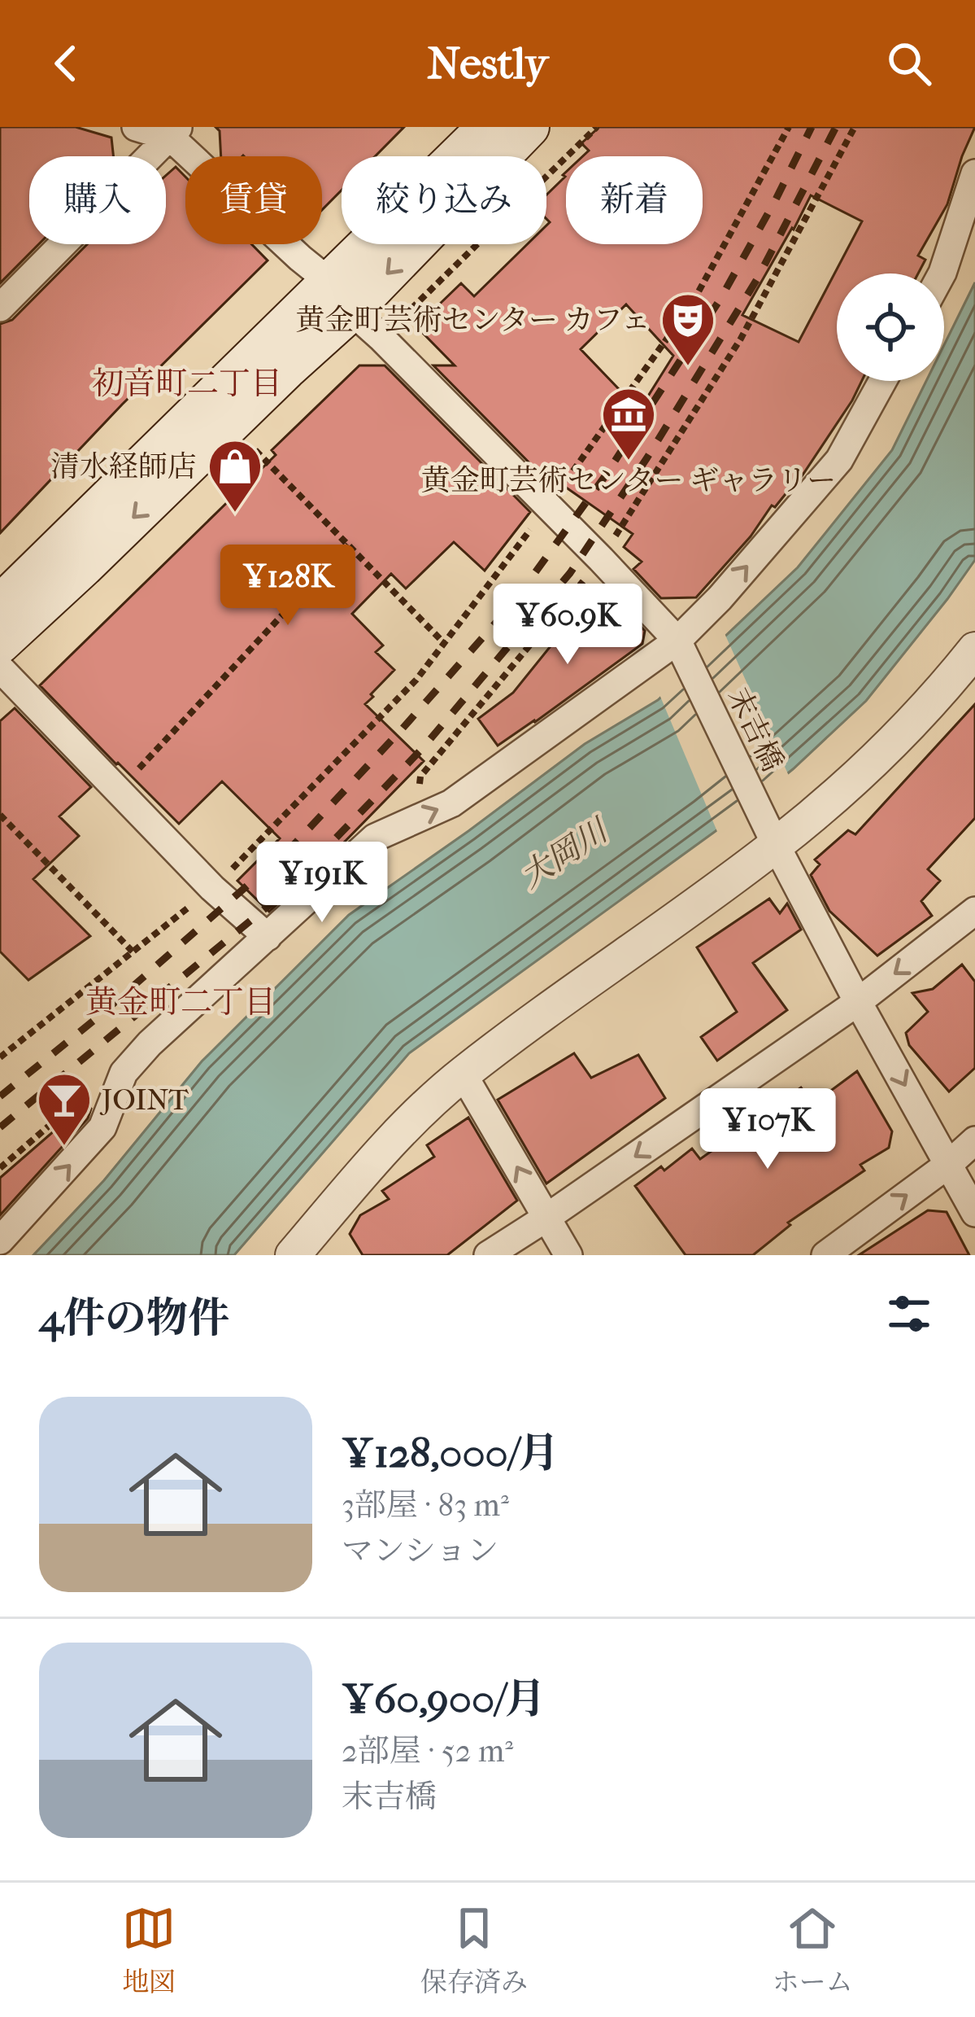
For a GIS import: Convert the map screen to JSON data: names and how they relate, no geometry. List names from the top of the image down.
{
  "streets": {
    "street": ["末吉橋"]
  },
  "districts": ["初音町二丁目", "黄金町二丁目"],
  "water": ["大岡川"],
  "places": {
    "theatre": ["黄金町芸術センター カフェ"],
    "museum": ["黄金町芸術センター ギャラリー"],
    "shop": ["清水経師店"],
    "bar": ["JOINT"]
  },
  "page": {
    "header": "Nestly",
    "chip": [
      "購入",
      "賃貸",
      "絞り込み",
      "新着"
    ],
    "price": [
      "¥128K",
      "¥60.9K",
      "¥191K",
      "¥107K"
    ],
    "heading": "4件の物件",
    "list": [
      {
        "name": "¥128,000/月",
        "note": "3部屋 · 83 m² · マンション"
      },
      {
        "name": "¥60,900/月",
        "note": "2部屋 · 52 m² · 末吉橋"
      }
    ],
    "tabs": ["地図", "保存済み", "ホーム"]
  }
}
